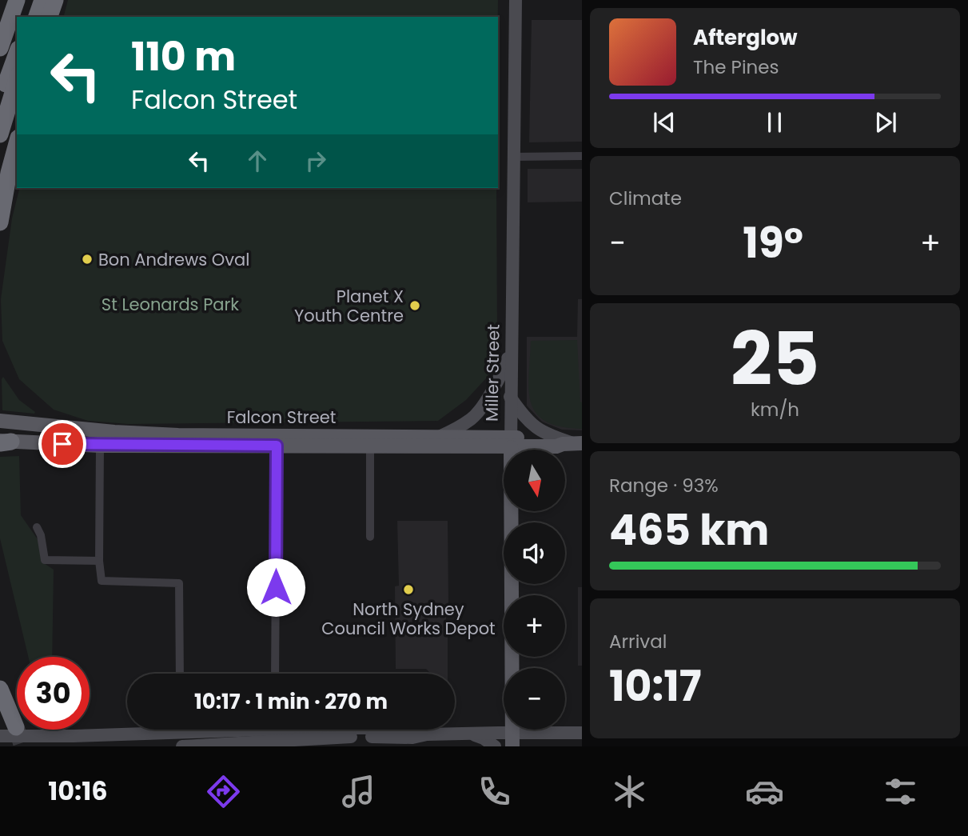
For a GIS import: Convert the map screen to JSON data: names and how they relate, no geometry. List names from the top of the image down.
{
  "streets": {
    "main road": ["Miller Street", "Falcon Street"]
  },
  "crossings": [
    ["Miller Street", "Falcon Street"]
  ],
  "parks": ["St Leonards Park"],
  "places": ["Bon Andrews Oval", "Planet X Youth Centre", "North Sydney Council Works Depot"],
  "north": "bottom",
  "page": {
    "turn": ["110 m", "Falcon Street"],
    "song": ["Afterglow", "The Pines"],
    "tile": [
      "Climate",
      ["25", "km/h"],
      ["Range · 93%", "465 km"],
      ["Arrival", "10:17"]
    ],
    "heat": ["−", "19°", "+"],
    "map_buttons": ["+", "−"],
    "limit": "30",
    "trip": "10:17 · 1 min · 270 m",
    "tabs": "10:16"
  }
}
